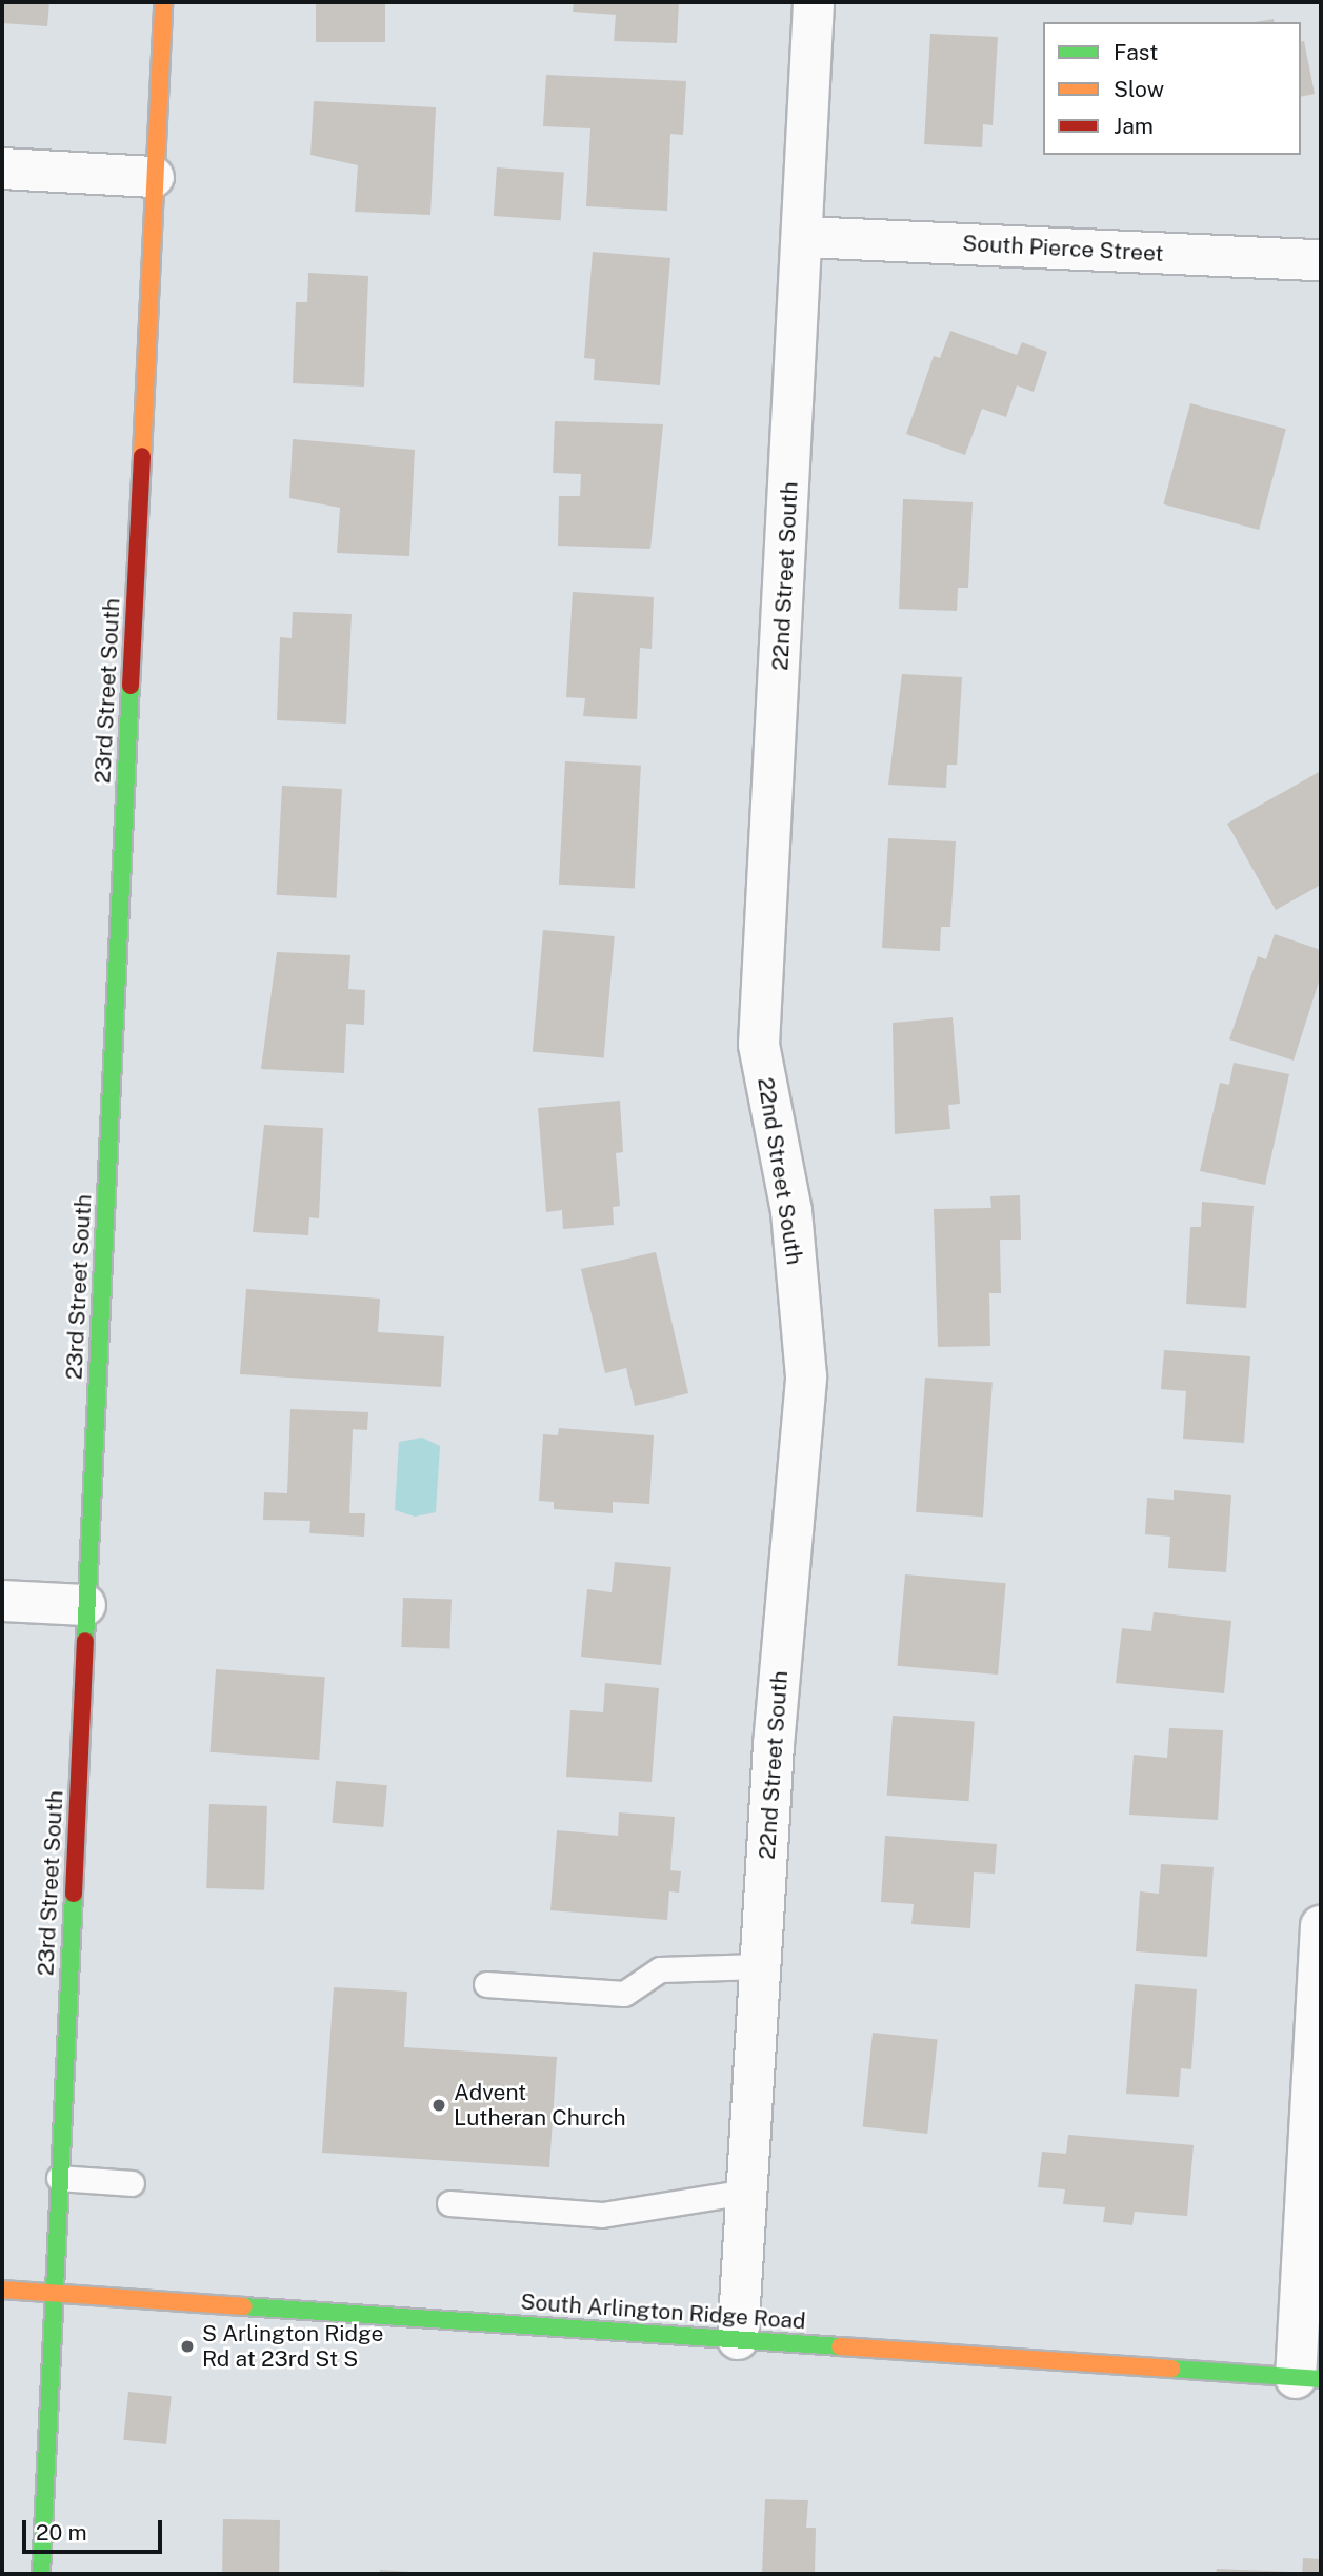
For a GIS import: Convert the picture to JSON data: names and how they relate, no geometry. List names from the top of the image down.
{
  "streets": {
    "street": [
      "South Pierce Street",
      "22nd Street South",
      "23rd Street South",
      "South Arlington Ridge Road"
    ]
  },
  "crossings": [
    ["South Pierce Street", "22nd Street South"],
    ["22nd Street South", "South Arlington Ridge Road"],
    ["23rd Street South", "South Arlington Ridge Road"]
  ],
  "places": ["Advent Lutheran Church", "S Arlington Ridge Rd at 23rd St S"],
  "legend": ["Fast", "Slow", "Jam"],
  "scale_bar": "20 m"
}
